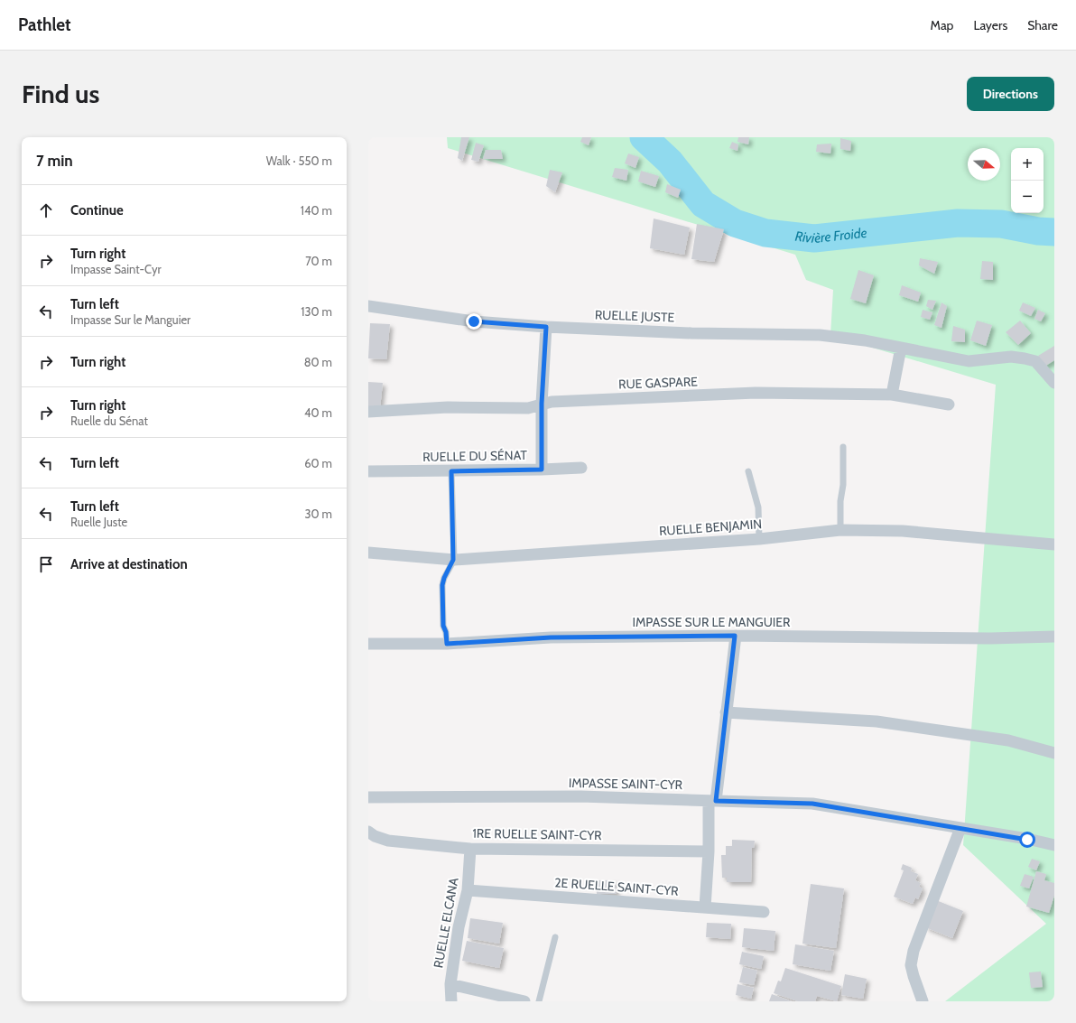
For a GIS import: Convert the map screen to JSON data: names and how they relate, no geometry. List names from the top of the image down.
{
  "streets": {
    "street": [
      "RUELLE JUSTE",
      "RUE GASPARE",
      "RUELLE DU SÉNAT",
      "RUELLE BENJAMIN",
      "IMPASSE SUR LE MANGUIER",
      "IMPASSE SAINT-CYR",
      "1RE RUELLE SAINT-CYR",
      "2E RUELLE SAINT-CYR",
      "RUELLE ELCANA"
    ]
  },
  "crossings": [
    ["1RE RUELLE SAINT-CYR", "RUELLE ELCANA"],
    ["2E RUELLE SAINT-CYR", "RUELLE ELCANA"]
  ],
  "water": ["Rivière Froide"],
  "north": "right",
  "page": {
    "header": "Pathlet",
    "nav": ["Map", "Layers", "Share"],
    "buttons": "Directions",
    "title": "Find us",
    "heading": ["7 min", "Walk · 550 m"],
    "map_buttons": ["+", "−"],
    "list": [
      ["Continue", "140 m"],
      ["Turn right", "Impasse Saint-Cyr", "70 m"],
      ["Turn left", "Impasse Sur le Manguier", "130 m"],
      ["Turn right", "80 m"],
      ["Turn right", "Ruelle du Sénat", "40 m"],
      ["Turn left", "60 m"],
      ["Turn left", "Ruelle Juste", "30 m"],
      "Arrive at destination"
    ]
  }
}
